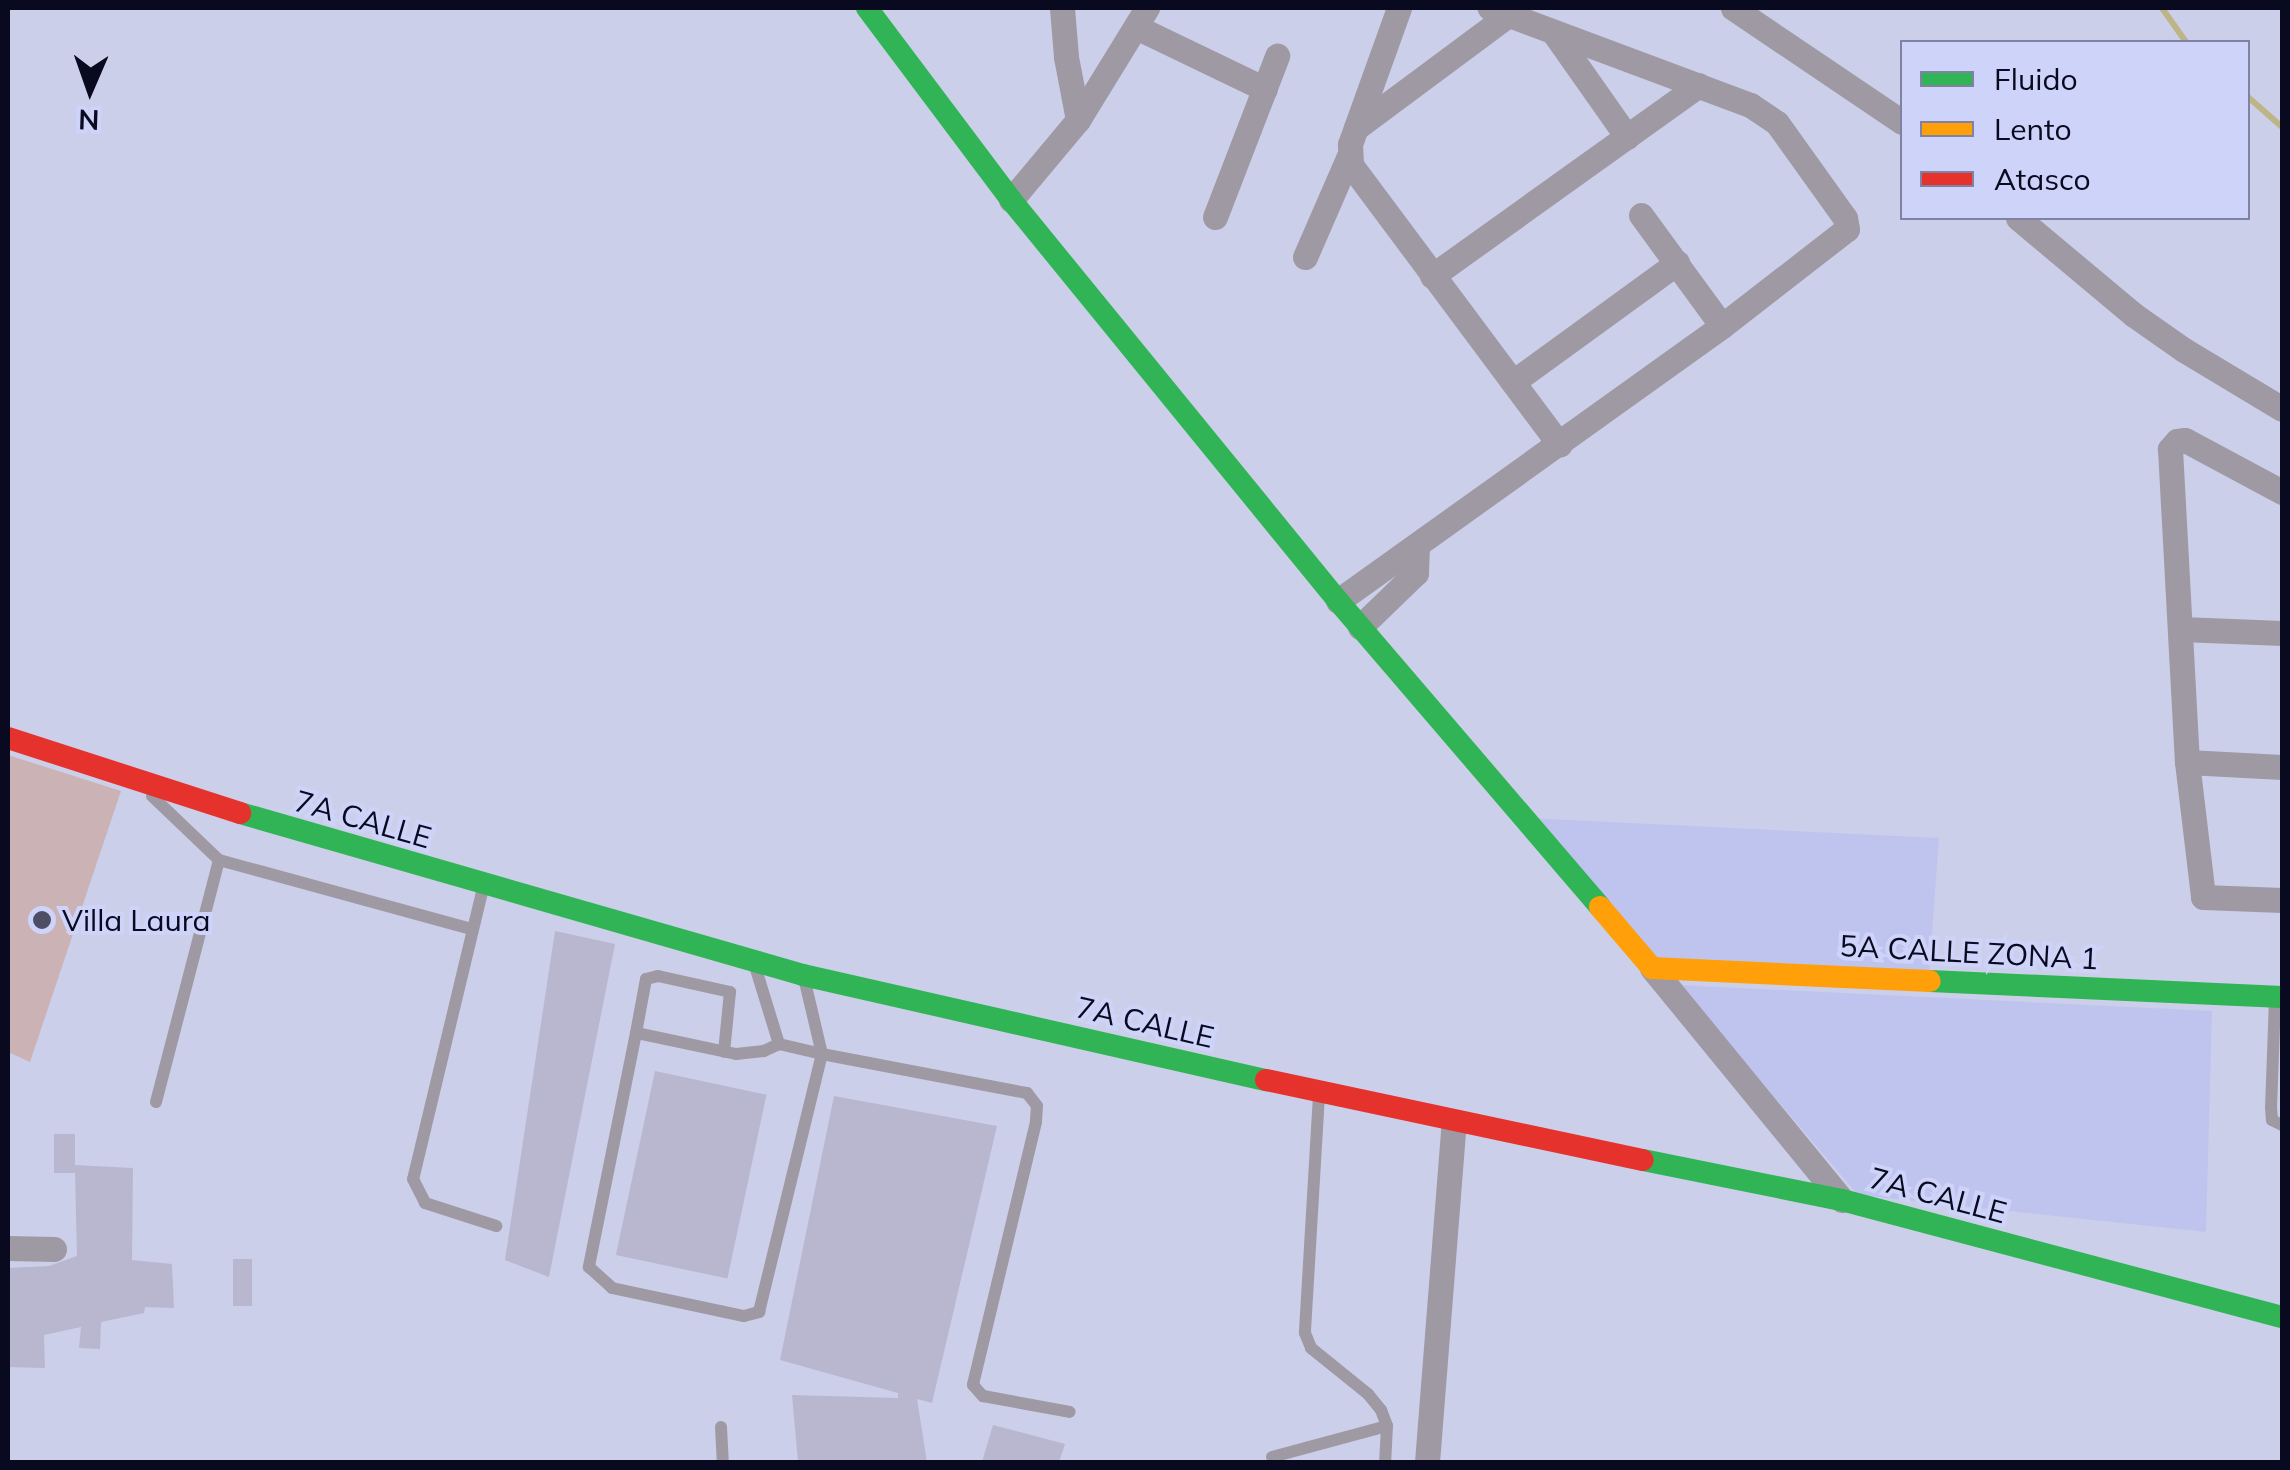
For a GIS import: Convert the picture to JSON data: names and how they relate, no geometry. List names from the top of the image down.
{
  "streets": {
    "street": ["7A CALLE", "5A CALLE ZONA 1"]
  },
  "places": ["Villa Laura"],
  "legend": ["Fluido", "Lento", "Atasco"],
  "north": "bottom"
}
